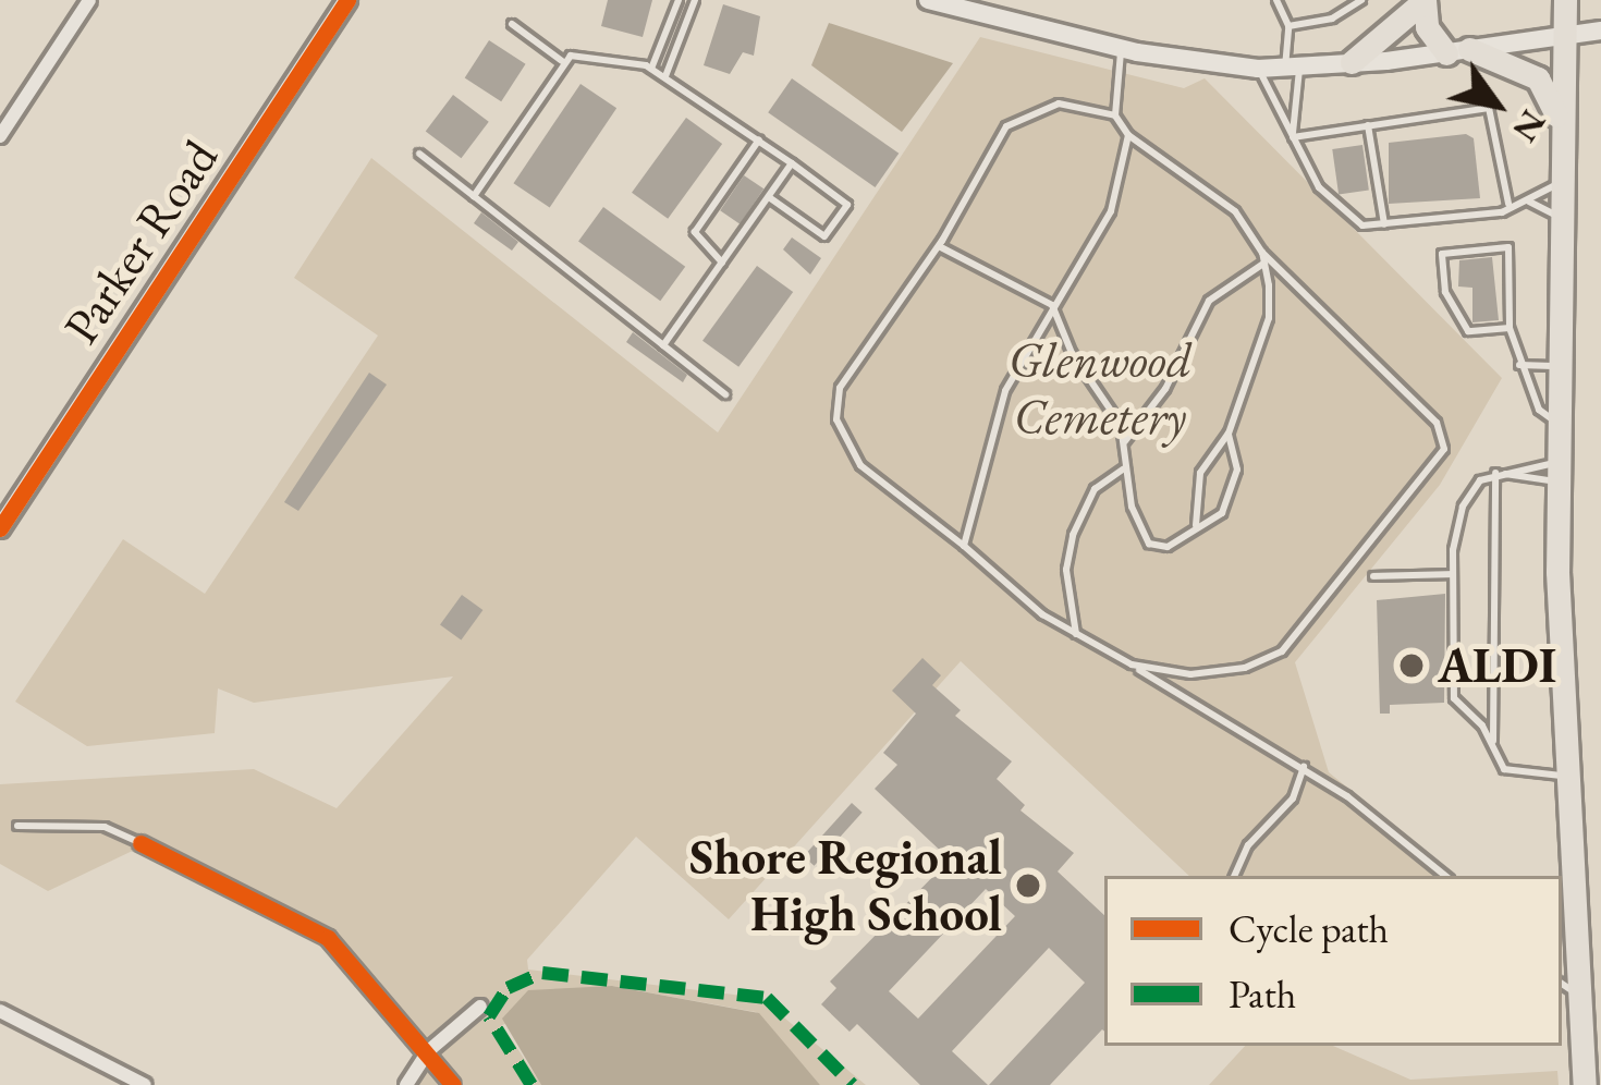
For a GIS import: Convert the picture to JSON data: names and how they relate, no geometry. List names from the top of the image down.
{
  "streets": {
    "main road": ["Parker Road"]
  },
  "parks": ["Glenwood Cemetery"],
  "places": ["ALDI", "Shore Regional High School"],
  "legend": ["Cycle path", "Path"],
  "north": "bottom right"
}
